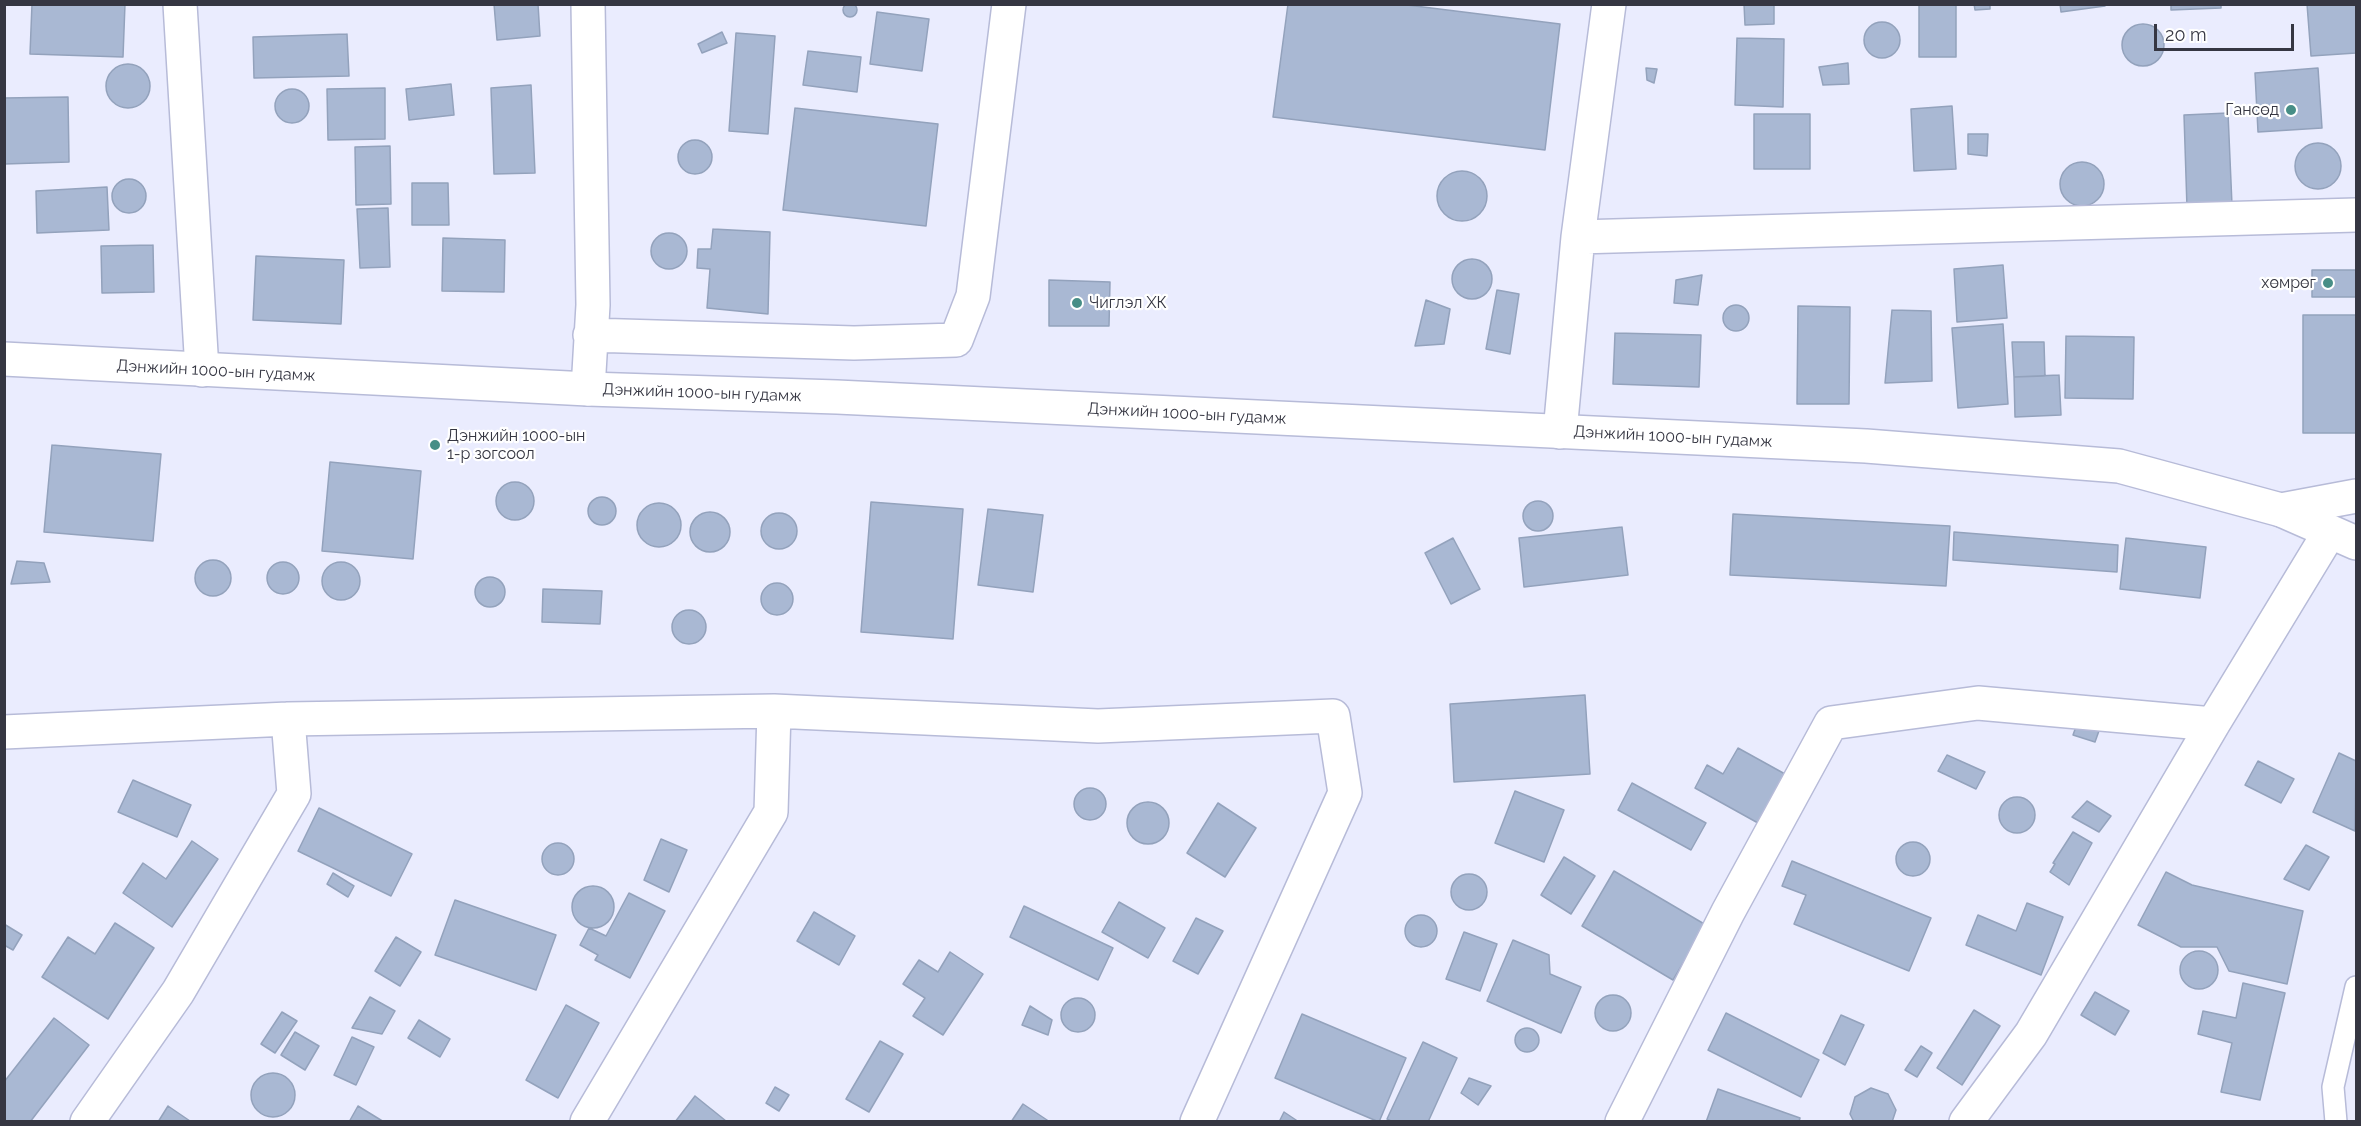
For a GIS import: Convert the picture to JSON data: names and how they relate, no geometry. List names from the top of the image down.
{
  "streets": {
    "street": ["Дэнжийн 1000-ын гудамж"]
  },
  "places": [
    "Гансөд",
    "хөмрөг",
    "Чиглэл ХК",
    "Дэнжийн 1000-ын 1-р зогсоол"
  ],
  "scale_bar": "20 m"
}
